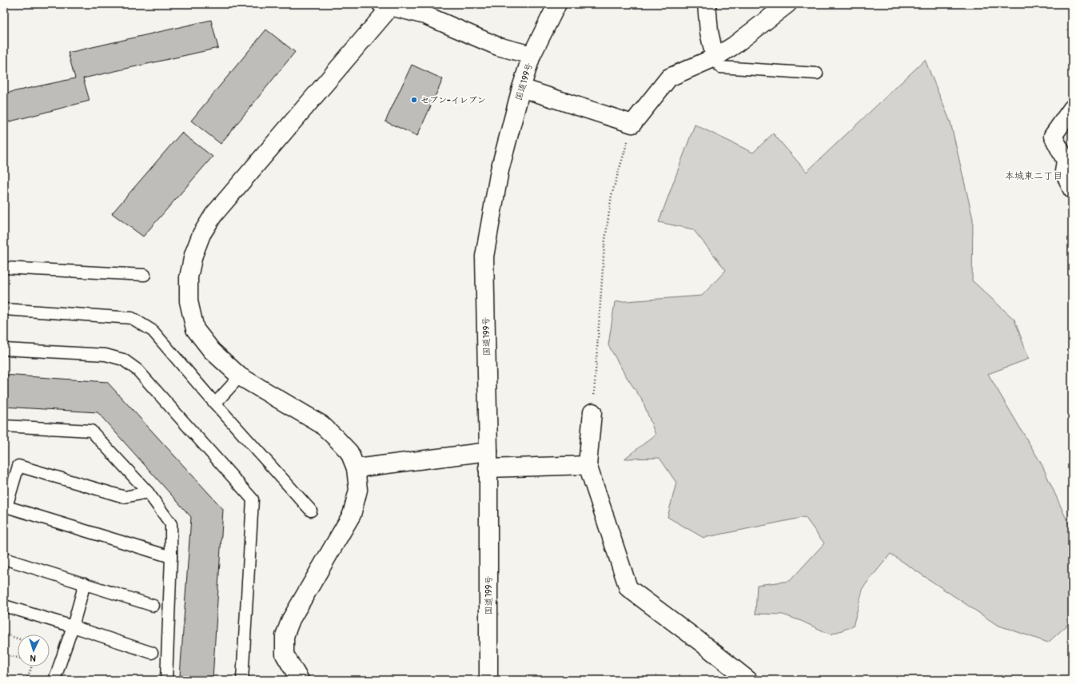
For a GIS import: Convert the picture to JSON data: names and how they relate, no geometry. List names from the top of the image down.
{
  "streets": {
    "main road": ["国道199号"]
  },
  "districts": ["本城東二丁目"],
  "places": ["セブン-イレブン"],
  "north": "bottom"
}
